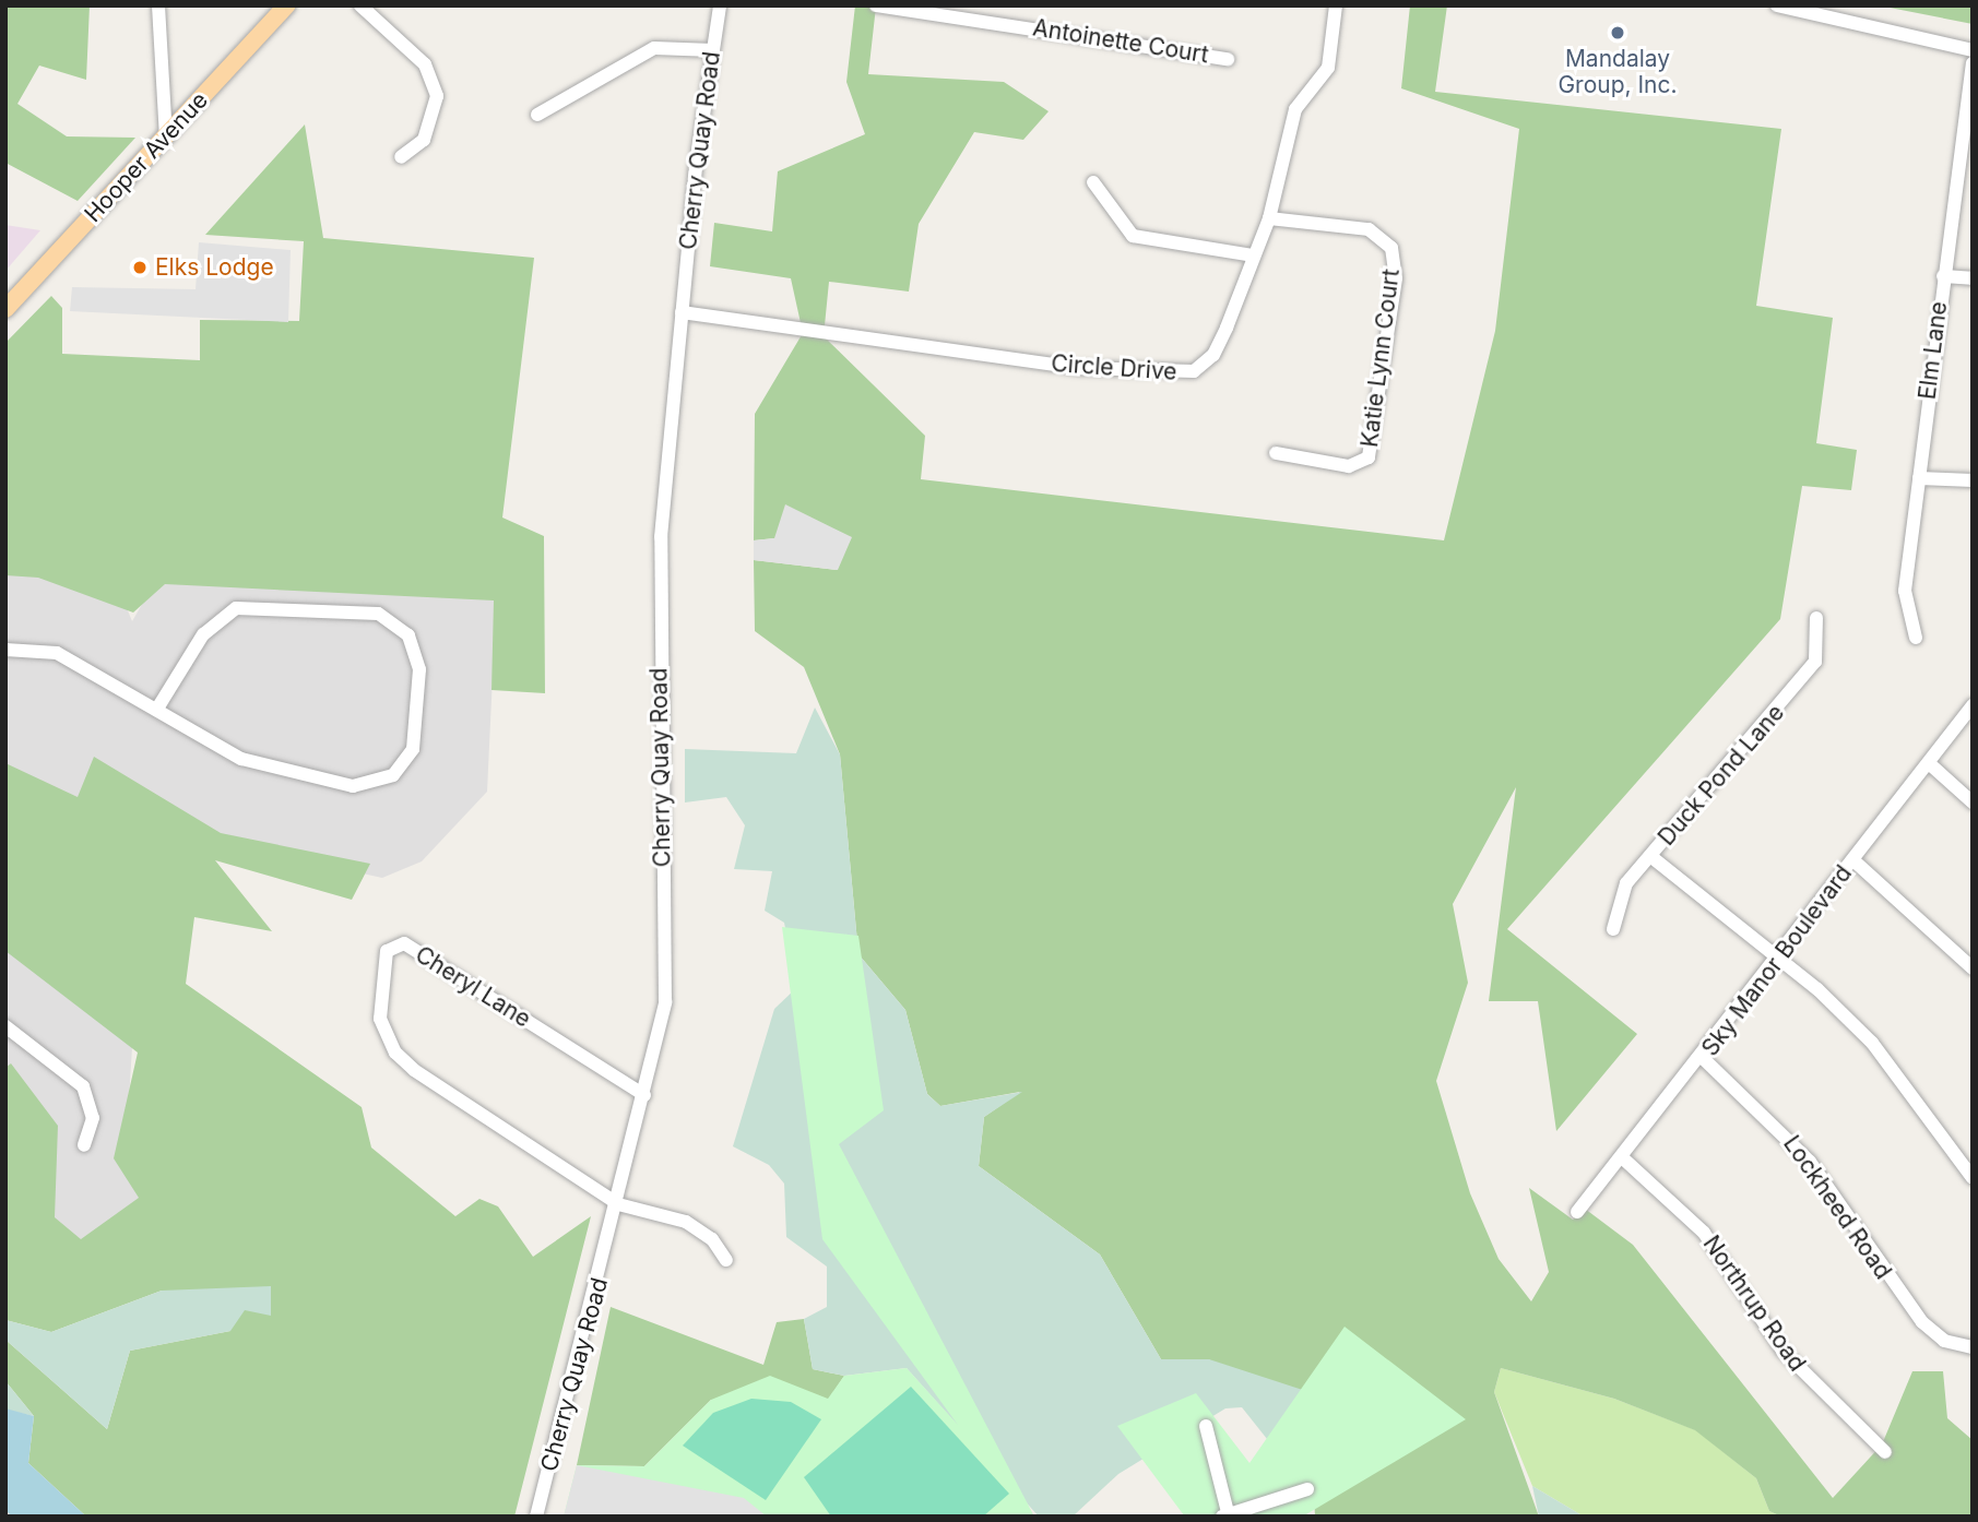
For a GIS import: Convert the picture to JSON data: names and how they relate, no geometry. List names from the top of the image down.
{
  "streets": {
    "main road": ["Hooper Avenue"],
    "street": [
      "Antoinette Court",
      "Cherry Quay Road",
      "Elm Lane",
      "Katie Lynn Court",
      "Circle Drive",
      "Duck Pond Lane",
      "Sky Manor Boulevard",
      "Cheryl Lane",
      "Lockheed Road",
      "Northrup Road"
    ]
  },
  "crossings": [
    ["Cherry Quay Road", "Circle Drive"],
    ["Cherry Quay Road", "Cheryl Lane"],
    ["Katie Lynn Court", "Circle Drive"],
    ["Sky Manor Boulevard", "Lockheed Road"],
    ["Sky Manor Boulevard", "Northrup Road"]
  ],
  "places": ["Mandalay Group, Inc.", "Elks Lodge"]
}
